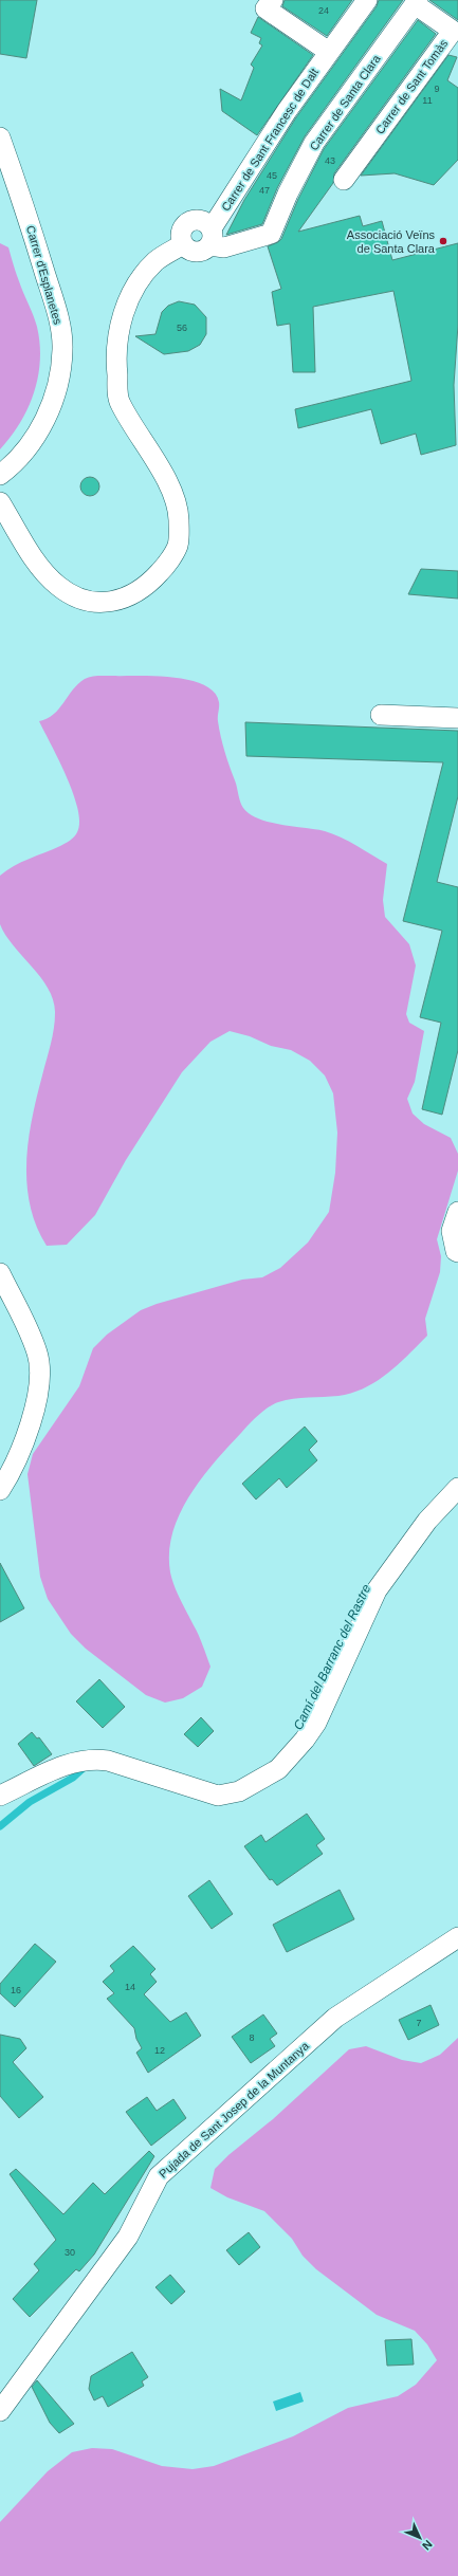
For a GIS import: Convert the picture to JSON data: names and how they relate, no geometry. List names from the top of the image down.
{
  "streets": {
    "street": [
      "Carrer de Sant Tomàs",
      "Carrer de Santa Clara",
      "Carrer de Sant Francesc de Dalt",
      "Carrer d'Esplanetes",
      "Pujada de Sant Josep de la Muntanya"
    ]
  },
  "crossings": [
    ["Carrer de Sant Tomàs", "Carrer de Santa Clara"],
    ["Carrer de Santa Clara", "Carrer de Sant Francesc de Dalt"]
  ],
  "water": ["Camí del Barranc del Rastre"],
  "places": ["Associació Veïns de Santa Clara"],
  "house_numbers": [
    "24",
    "9",
    "11",
    "43",
    "45",
    "47",
    "56",
    "14",
    "16",
    "7",
    "8",
    "12",
    "30"
  ],
  "north": "bottom right"
}
